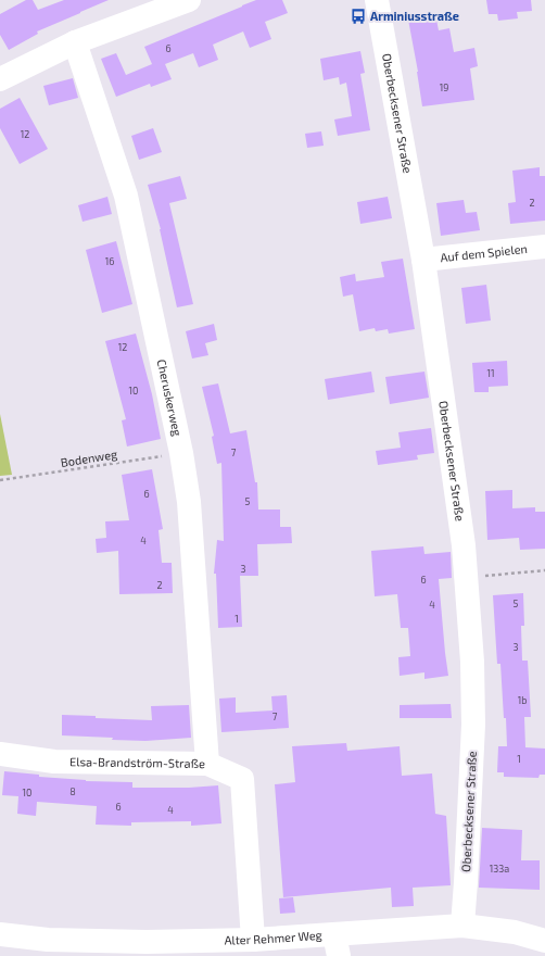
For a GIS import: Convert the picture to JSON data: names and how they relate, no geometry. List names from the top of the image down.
{
  "streets": {
    "street": [
      "Oberbecksener Straße",
      "Auf dem Spielen",
      "Cheruskerweg",
      "Elsa-Brandström-Straße",
      "Alter Rehmer Weg"
    ],
    "path": ["Bodenweg"]
  },
  "crossings": [
    ["Oberbecksener Straße", "Auf dem Spielen"],
    ["Oberbecksener Straße", "Alter Rehmer Weg"],
    ["Cheruskerweg", "Bodenweg"],
    ["Cheruskerweg", "Elsa-Brandström-Straße"],
    ["Elsa-Brandström-Straße", "Alter Rehmer Weg"]
  ],
  "places": {
    "bus stop": ["Arminiusstraße"]
  },
  "house_numbers": [
    "6",
    "19",
    "12",
    "2",
    "16",
    "12",
    "11",
    "10",
    "7",
    "6",
    "5",
    "4",
    "3",
    "6",
    "2",
    "5",
    "4",
    "1",
    "3",
    "1b",
    "7",
    "1",
    "8",
    "10",
    "6",
    "4",
    "133a"
  ]
}
